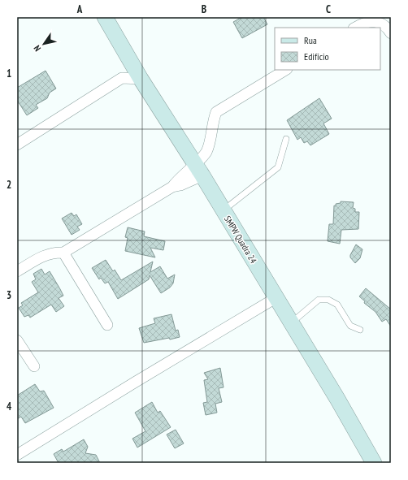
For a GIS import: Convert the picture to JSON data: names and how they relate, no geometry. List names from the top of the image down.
{
  "streets": {
    "street": ["SMPW Quadra 24"]
  },
  "legend": ["Rua", "Edifício"],
  "north": "bottom left",
  "grid": {
    "columns": ["A", "B", "C"],
    "rows": [
      "1",
      "2",
      "3",
      "4"
    ]
  }
}
